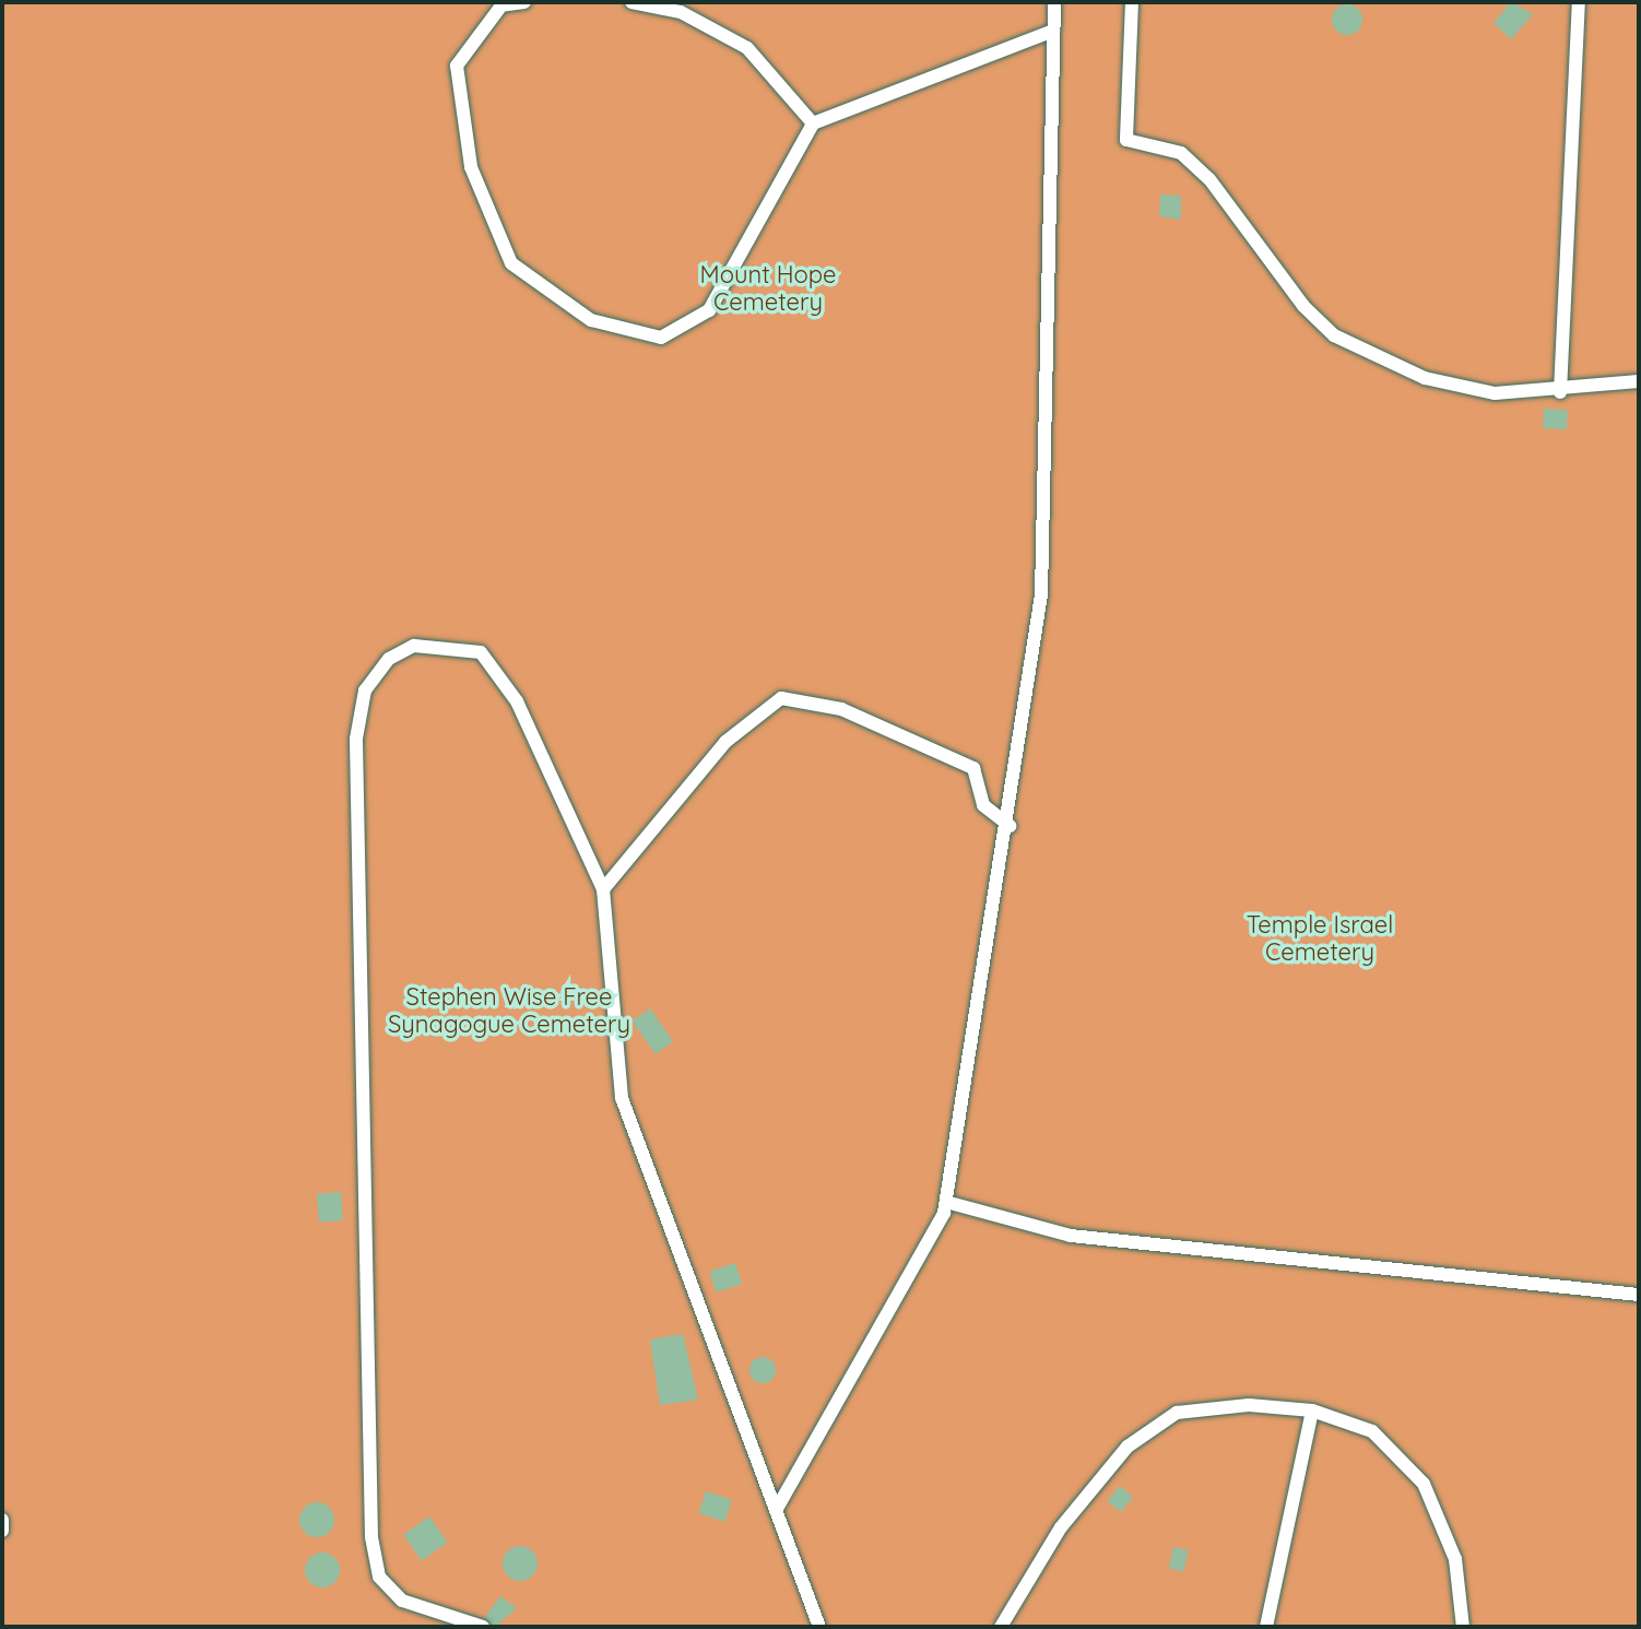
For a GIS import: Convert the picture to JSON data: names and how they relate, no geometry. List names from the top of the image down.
{
  "parks": ["Mount Hope Cemetery", "Temple Israel Cemetery", "Stephen Wise Free Synagogue Cemetery"]
}
